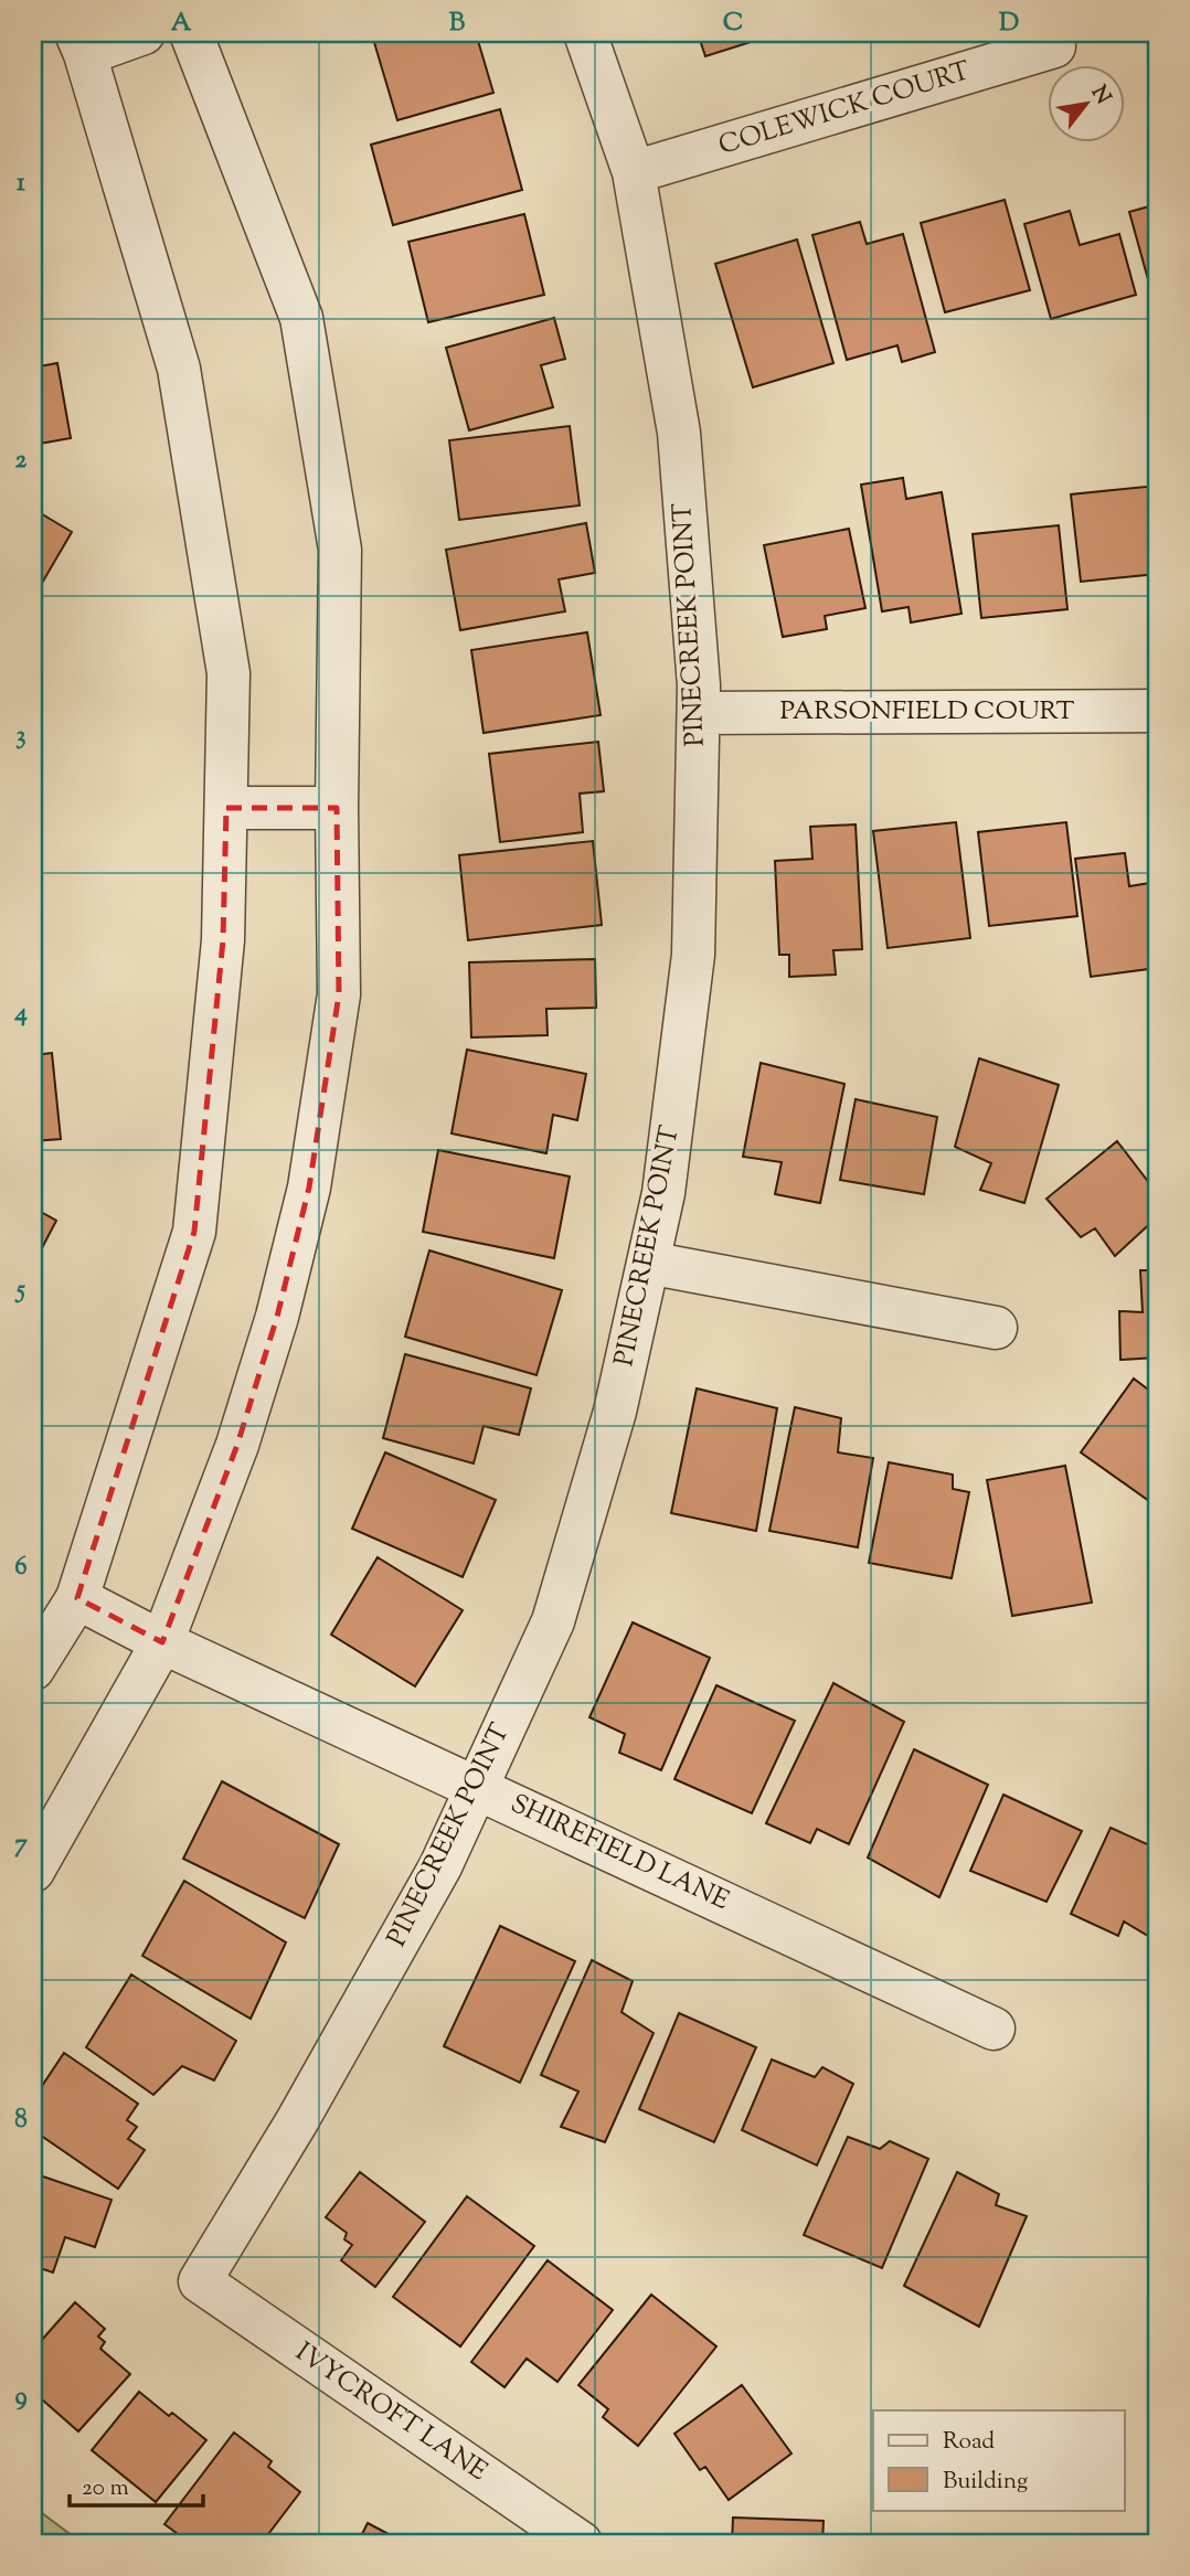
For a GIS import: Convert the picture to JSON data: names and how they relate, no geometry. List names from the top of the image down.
{
  "streets": {
    "street": [
      "COLEWICK COURT",
      "PINECREEK POINT",
      "PARSONFIELD COURT",
      "SHIREFIELD LANE",
      "IVYCROFT LANE"
    ]
  },
  "crossings": [
    ["COLEWICK COURT", "PINECREEK POINT"],
    ["PINECREEK POINT", "PARSONFIELD COURT"],
    ["PINECREEK POINT", "SHIREFIELD LANE"],
    ["PINECREEK POINT", "IVYCROFT LANE"]
  ],
  "legend": ["Road", "Building"],
  "scale_bar": "20 m",
  "north": "top right",
  "grid": {
    "columns": [
      "A",
      "B",
      "C",
      "D"
    ],
    "rows": [
      "1",
      "2",
      "3",
      "4",
      "5",
      "6",
      "7",
      "8",
      "9"
    ]
  }
}
